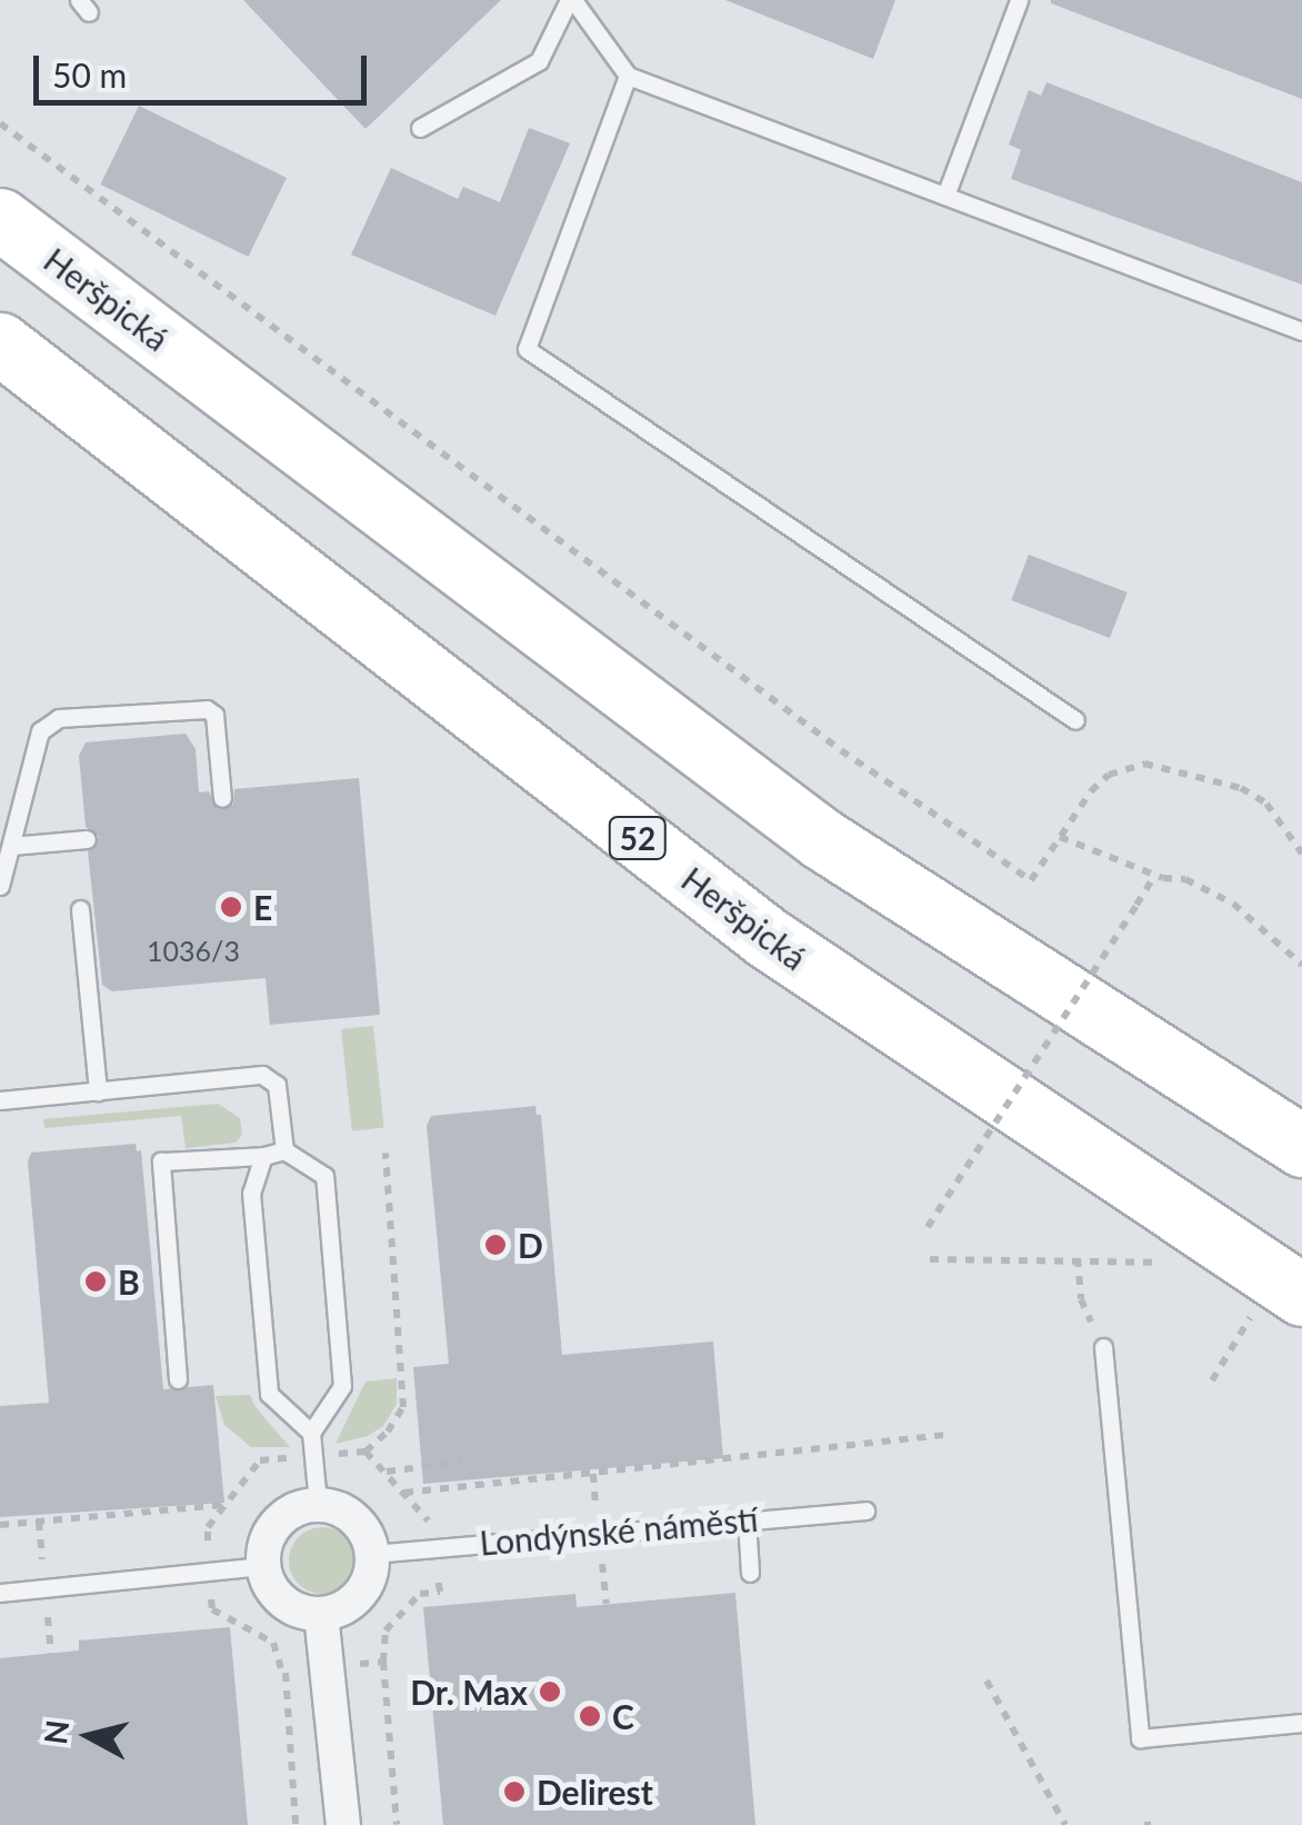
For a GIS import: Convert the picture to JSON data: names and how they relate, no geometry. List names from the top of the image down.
{
  "streets": {
    "highway": ["Heršpická", "52"],
    "lane": ["Londýnské náměstí"]
  },
  "places": [
    "E",
    "D",
    "B",
    "Dr. Max",
    "C",
    "Delirest"
  ],
  "house_numbers": ["1036/3"],
  "scale_bar": "50 m",
  "north": "left"
}
